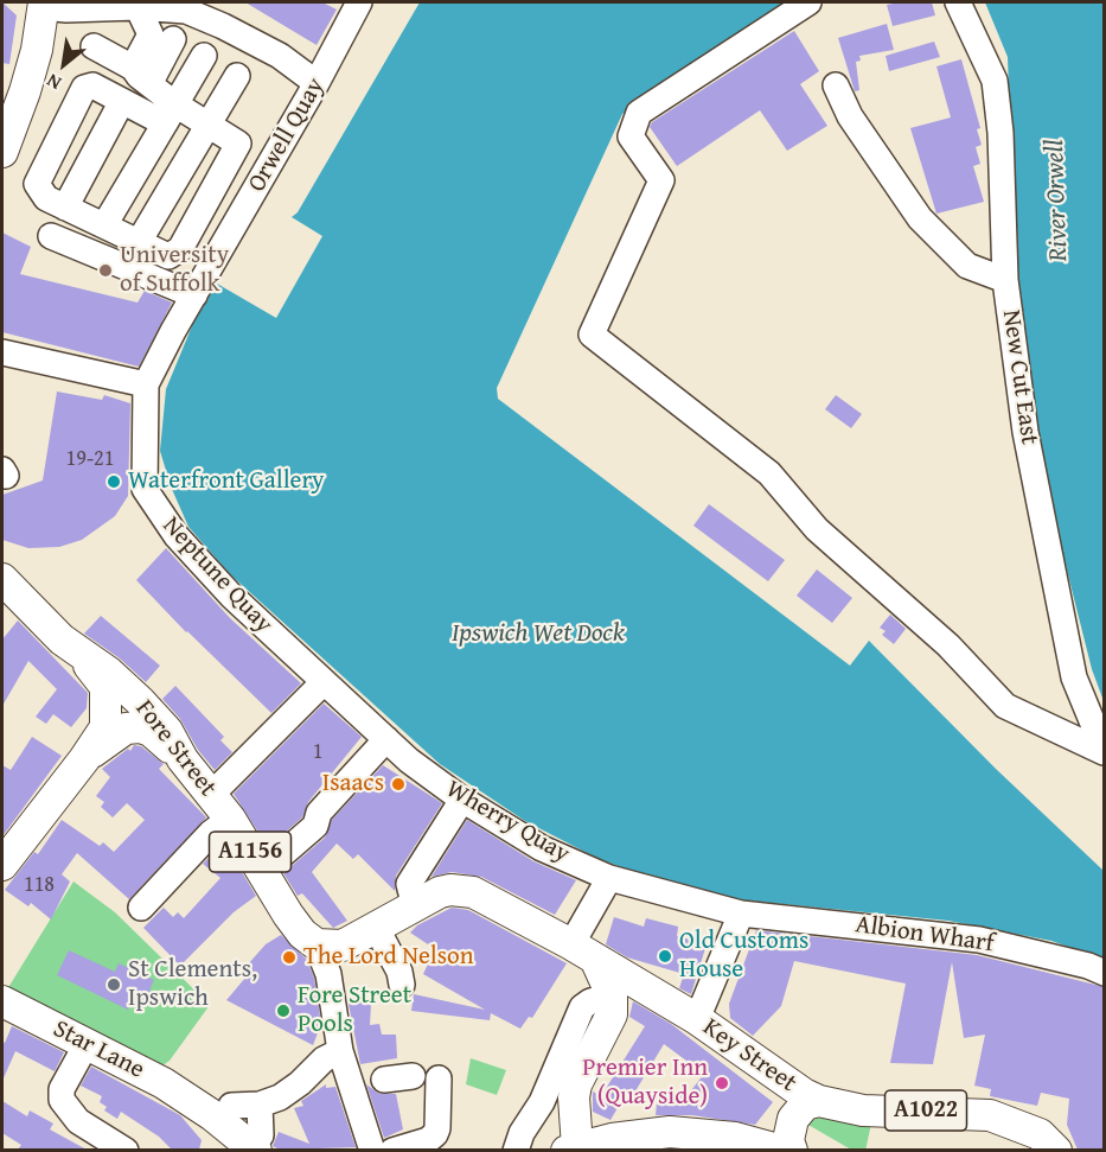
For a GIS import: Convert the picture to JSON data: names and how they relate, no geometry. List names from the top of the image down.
{
  "streets": {
    "main road": [
      "Fore Street",
      "A1156",
      "Star Lane",
      "Key Street",
      "A1022"
    ],
    "street": [
      "Orwell Quay",
      "New Cut East",
      "Neptune Quay",
      "Wherry Quay",
      "Albion Wharf"
    ]
  },
  "crossings": [
    ["Orwell Quay", "Neptune Quay"],
    ["Neptune Quay", "Wherry Quay"],
    ["Fore Street", "A1156"],
    ["Wherry Quay", "Albion Wharf"]
  ],
  "water": ["River Orwell", "Ipswich Wet Dock"],
  "places": [
    "University of Suffolk",
    "Waterfront Gallery",
    "Isaacs",
    "Old Customs House",
    "The Lord Nelson",
    "St Clements, Ipswich",
    "Fore Street Pools",
    "Premier Inn (Quayside)"
  ],
  "house_numbers": ["19-21", "1", "118"],
  "north": "bottom left"
}
